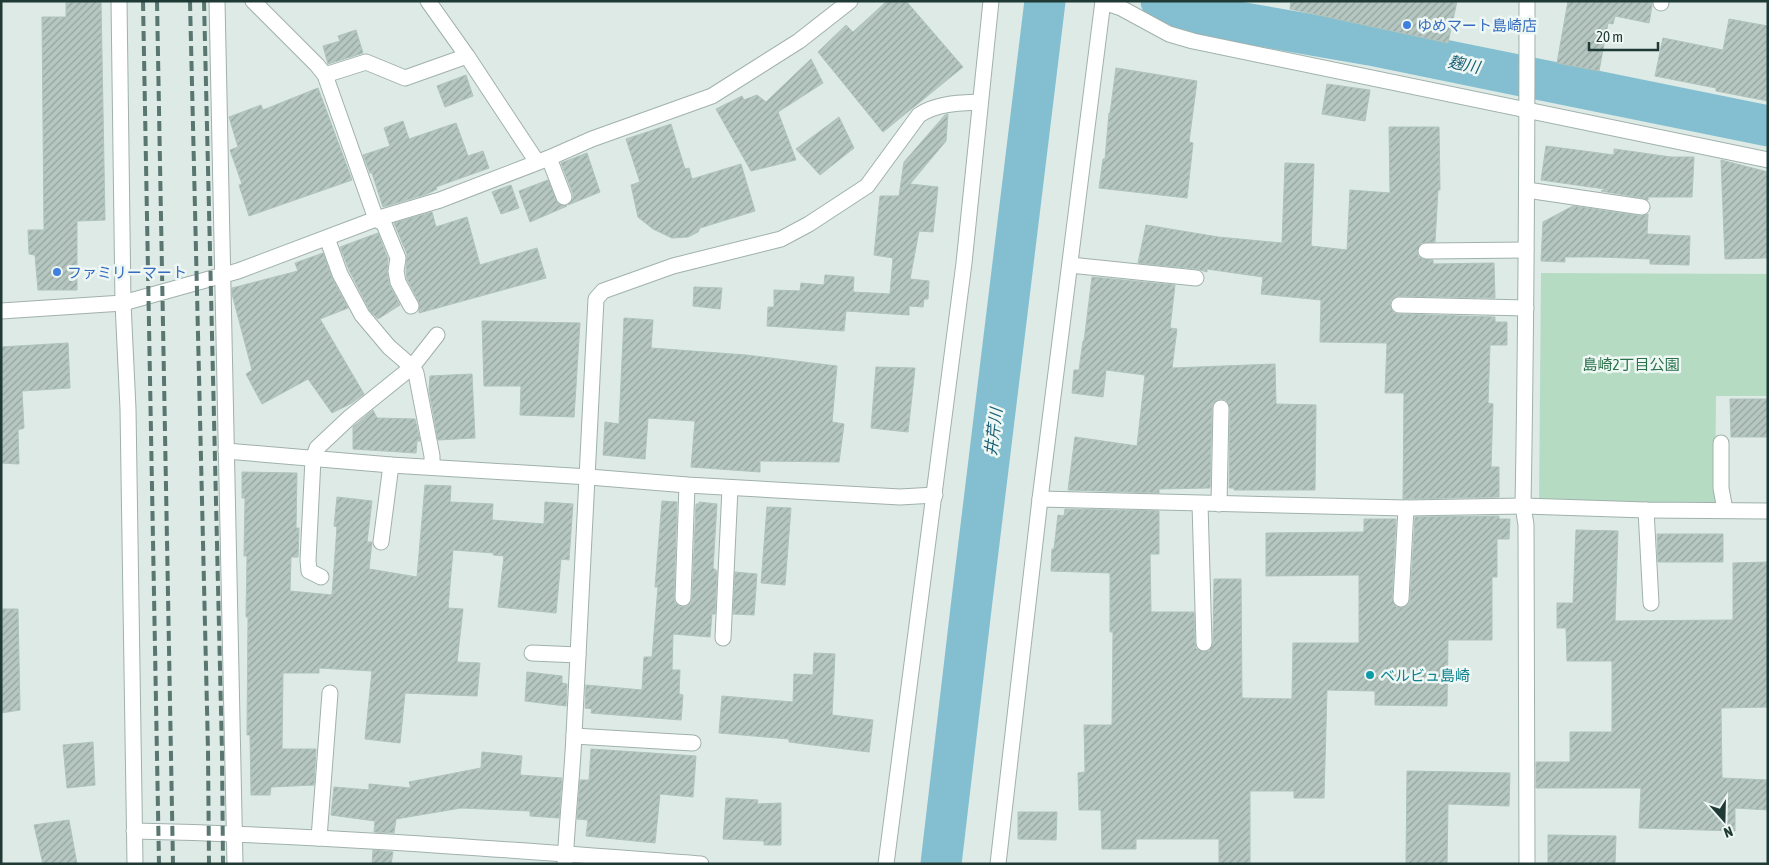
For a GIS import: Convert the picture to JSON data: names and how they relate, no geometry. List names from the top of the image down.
{
  "water": ["麹川", "井芹川"],
  "parks": ["島崎2丁目公園"],
  "places": ["ゆめマート島崎店", "ファミリーマート", "ベルビュ島崎"],
  "scale_bar": "20 m",
  "north": "bottom"
}
